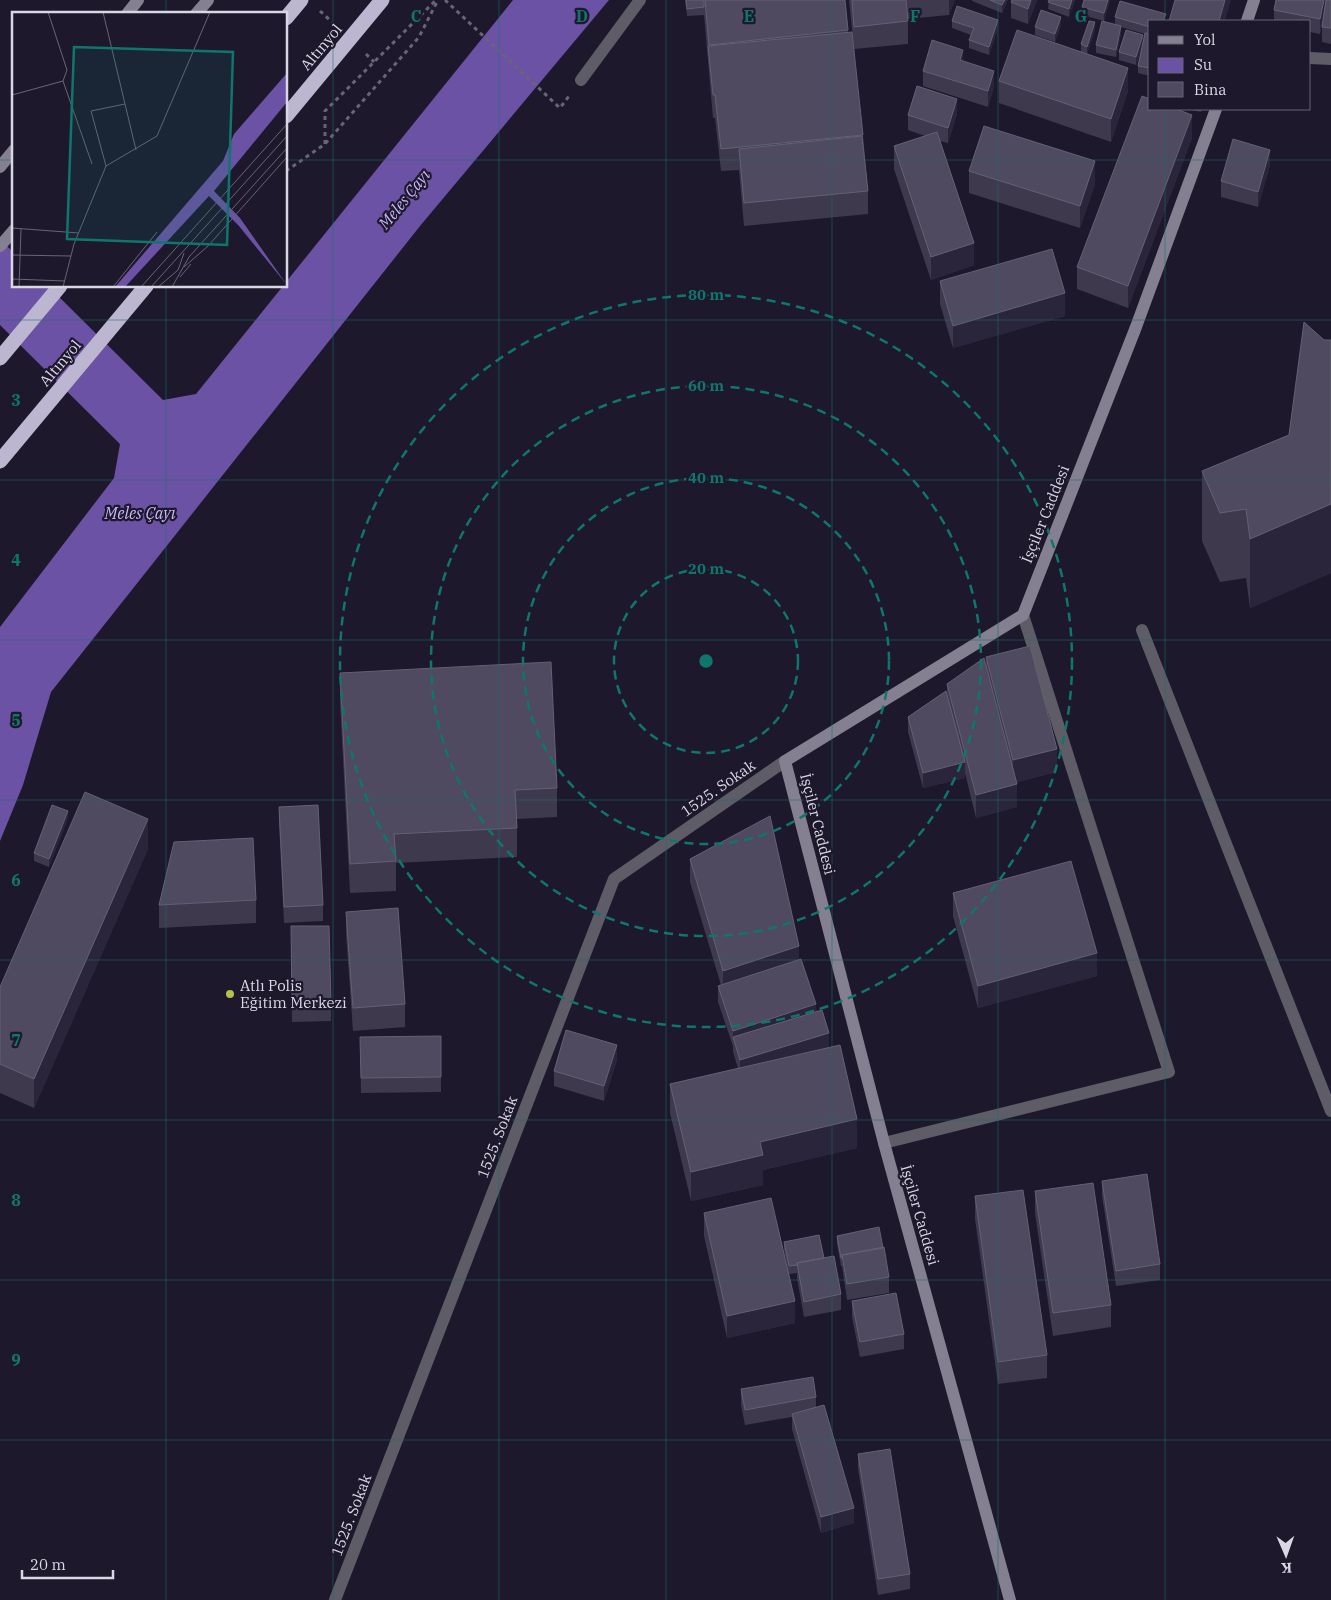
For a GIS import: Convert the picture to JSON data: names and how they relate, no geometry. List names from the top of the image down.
{
  "streets": {
    "highway": ["Altınyol"],
    "street": ["İşçiler Caddesi", "1525. Sokak"]
  },
  "crossings": [
    ["İşçiler Caddesi", "1525. Sokak"]
  ],
  "water": ["Meles Çayı"],
  "places": ["Atlı Polis Eğitim Merkezi"],
  "legend": ["Yol", "Su", "Bina"],
  "scale_bar": "20 m",
  "north": "bottom",
  "grid": {
    "columns": [
      "C",
      "D",
      "E",
      "F",
      "G"
    ],
    "rows": [
      "3",
      "4",
      "5",
      "6",
      "7",
      "8",
      "9"
    ]
  },
  "rings": [
    "80 m",
    "60 m",
    "40 m",
    "20 m"
  ]
}
